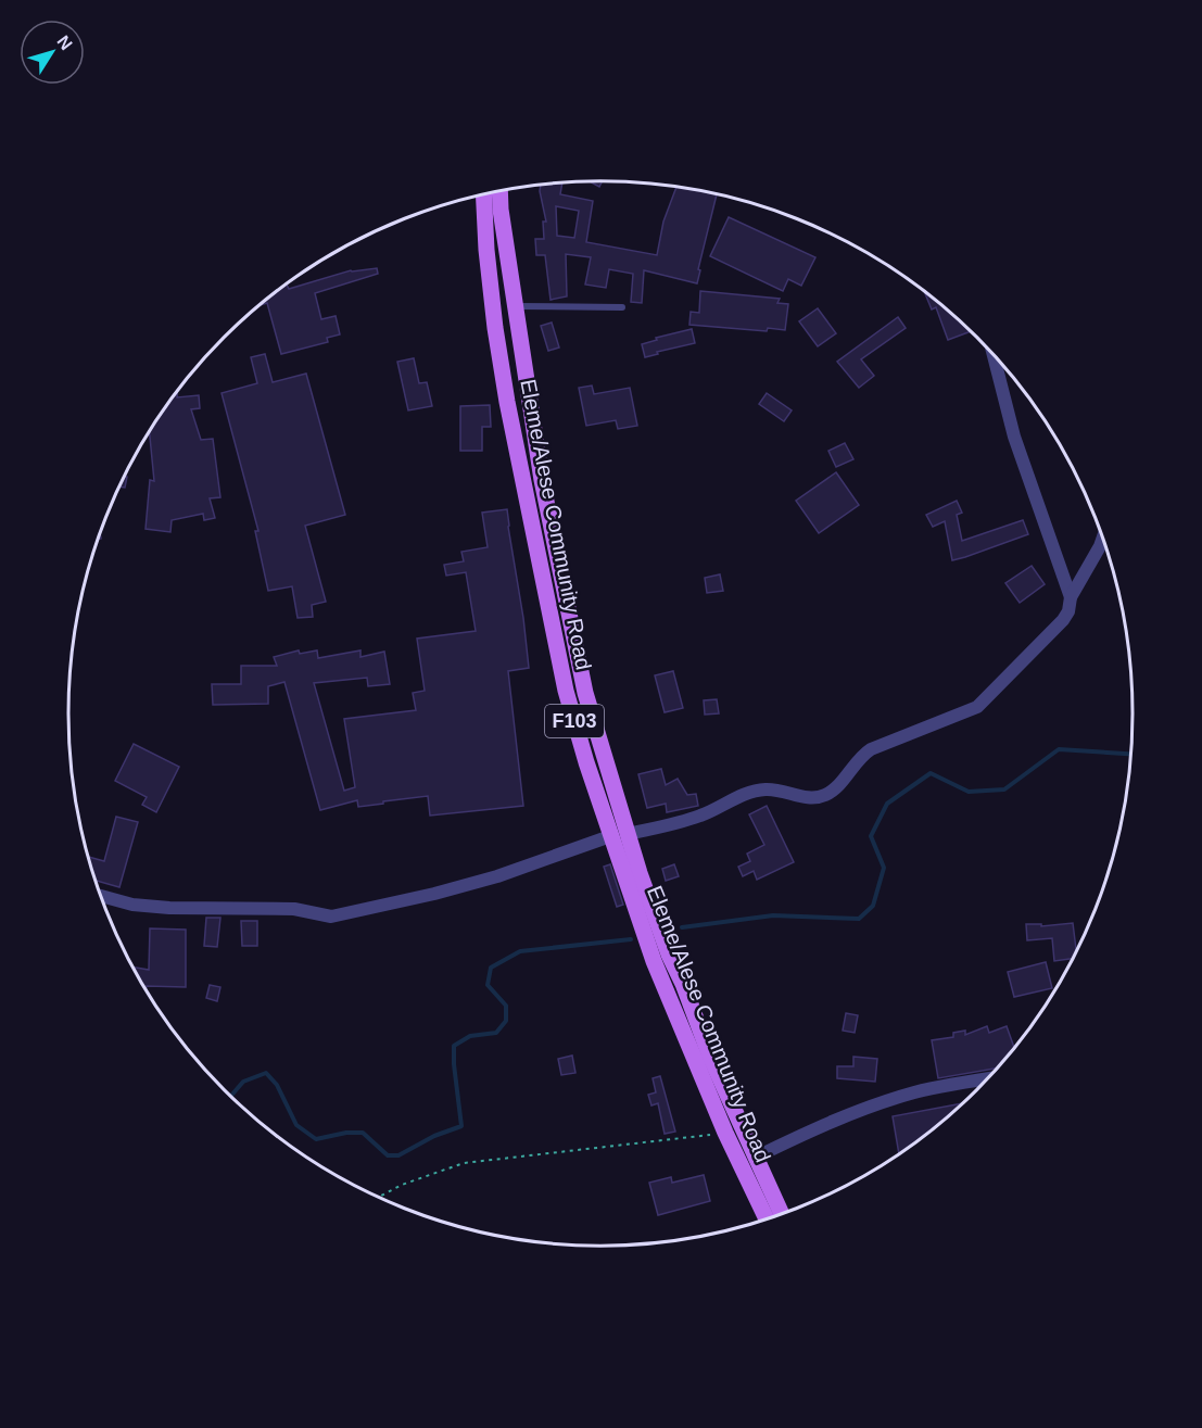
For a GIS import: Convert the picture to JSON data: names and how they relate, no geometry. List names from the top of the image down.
{
  "streets": {
    "main road": ["Eleme/Alese Community Road", "F103"]
  },
  "north": "top right"
}
